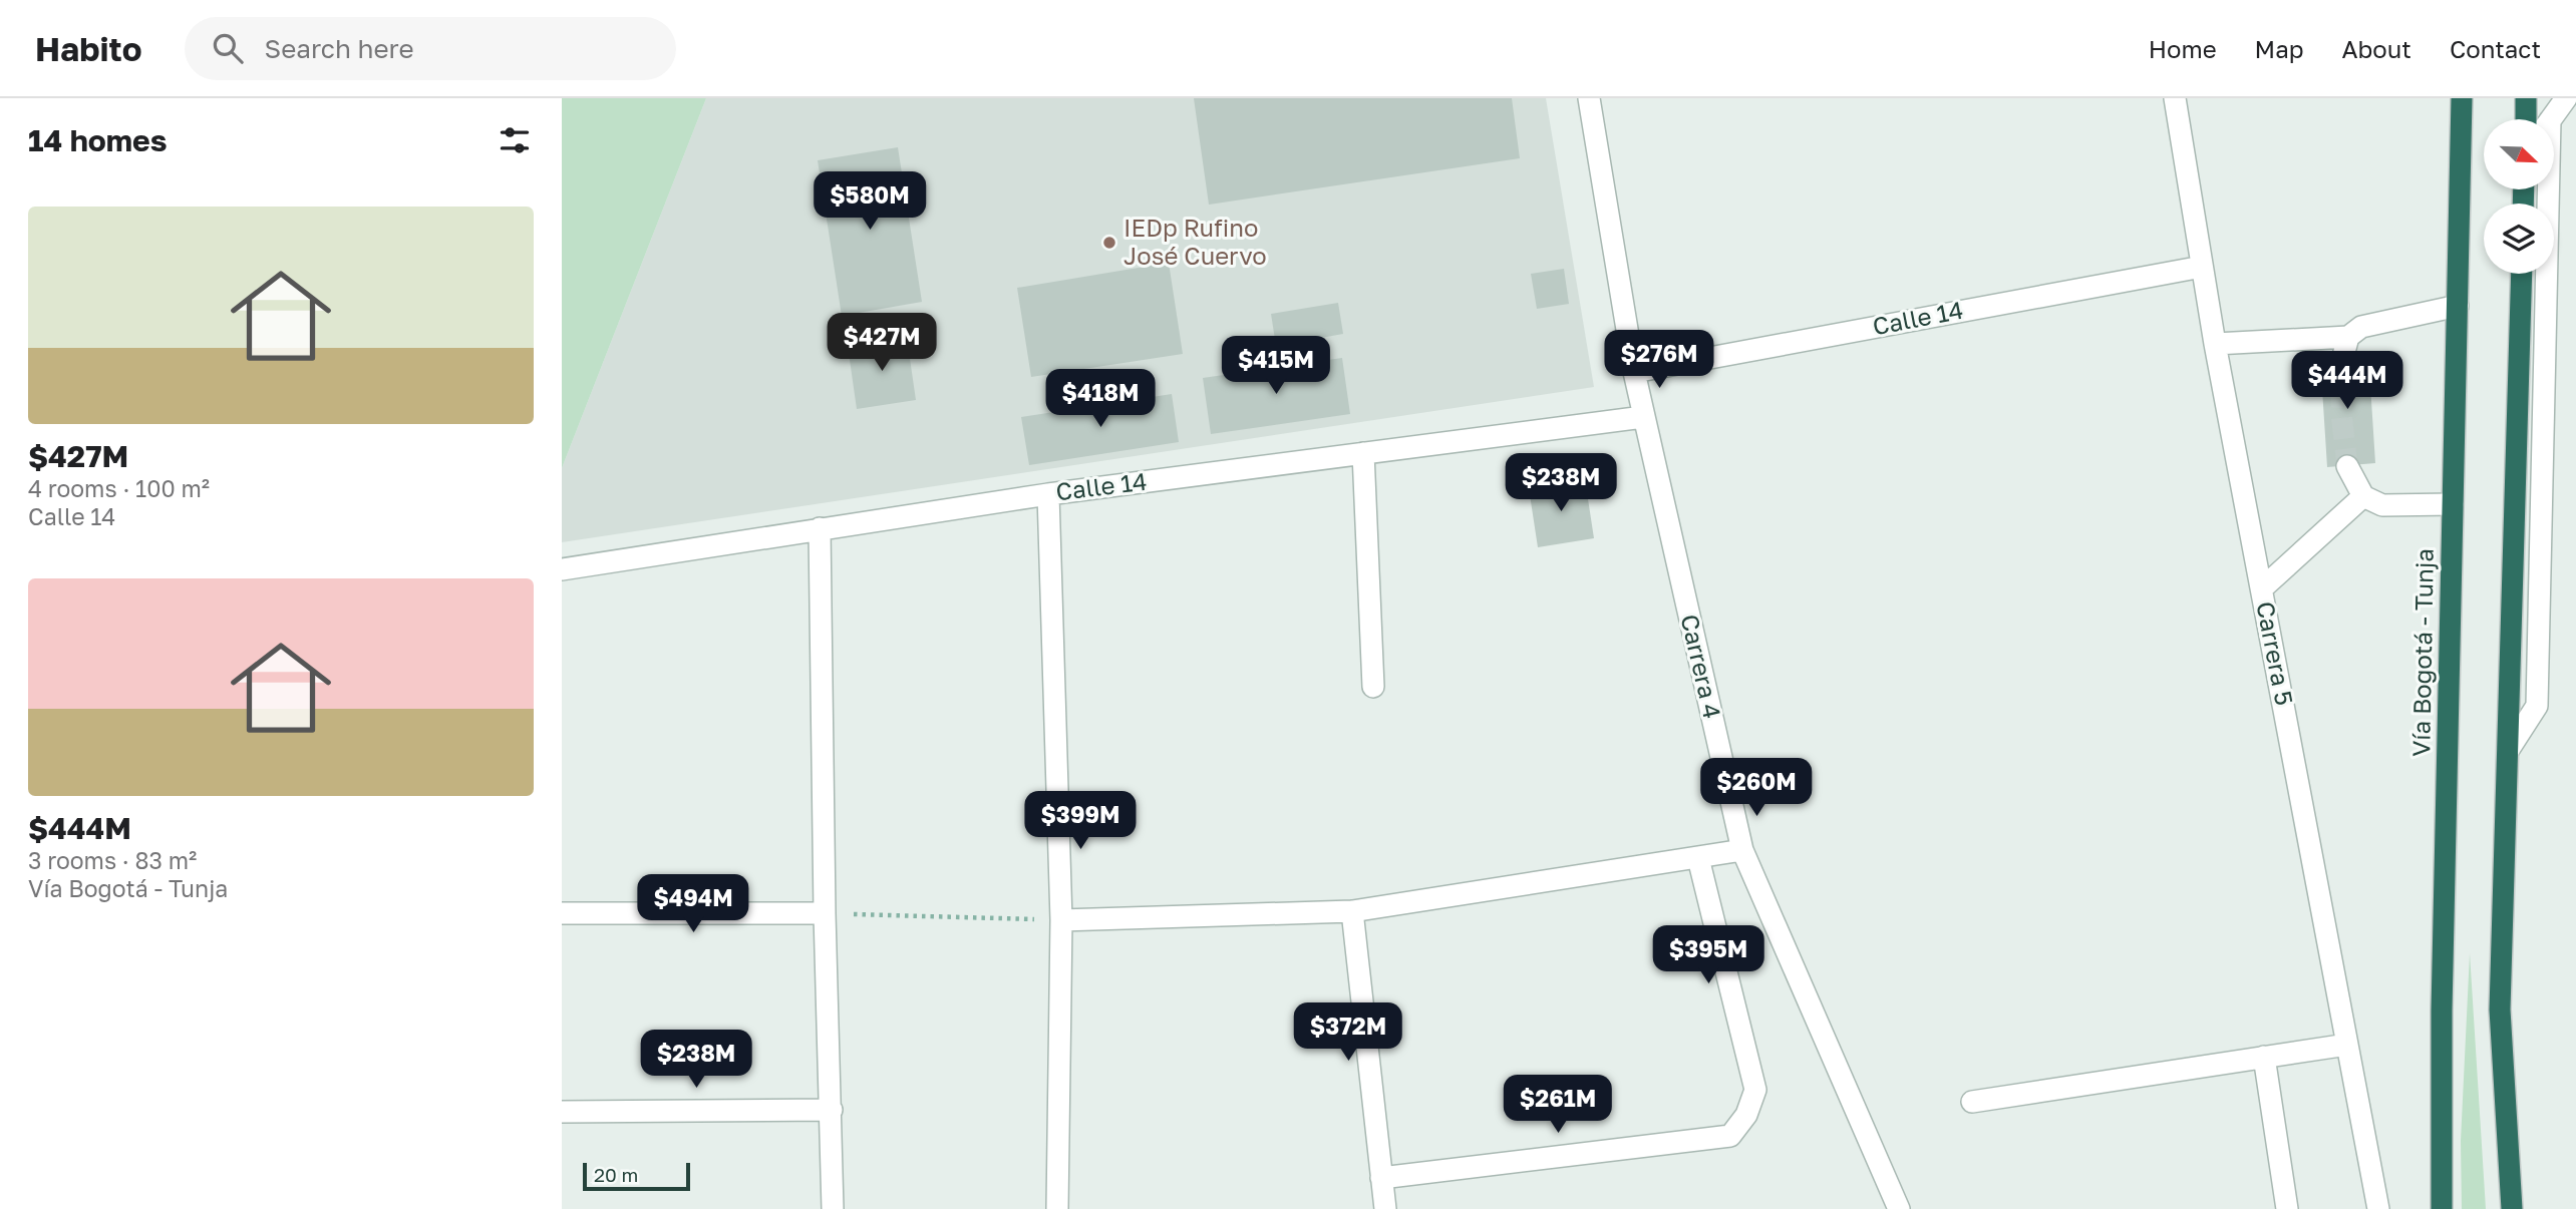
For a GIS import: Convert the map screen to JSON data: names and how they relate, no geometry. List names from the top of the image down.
{
  "streets": {
    "highway": ["Vía Bogotá - Tunja"],
    "street": ["Calle 14", "Carrera 5", "Carrera 4"]
  },
  "crossings": [
    ["Calle 14", "Carrera 5"],
    ["Calle 14", "Carrera 4"]
  ],
  "places": ["IEDp Rufino José Cuervo"],
  "scale_bar": "20 m",
  "north": "bottom right",
  "page": {
    "header": "Habito",
    "search": "Search here",
    "nav": [
      "Home",
      "Map",
      "About",
      "Contact"
    ],
    "heading": "14 homes",
    "price": [
      "$580M",
      "$427M",
      "$276M",
      "$415M",
      "$444M",
      "$418M",
      "$238M",
      "$260M",
      "$399M",
      "$494M",
      "$395M",
      "$372M",
      "$238M",
      "$261M"
    ],
    "list": [
      {
        "name": "$427M",
        "note": "4 rooms · 100 m² · Calle 14"
      },
      {
        "name": "$444M",
        "note": "3 rooms · 83 m² · Vía Bogotá - Tunja"
      }
    ],
    "scale": "20 m"
  }
}
